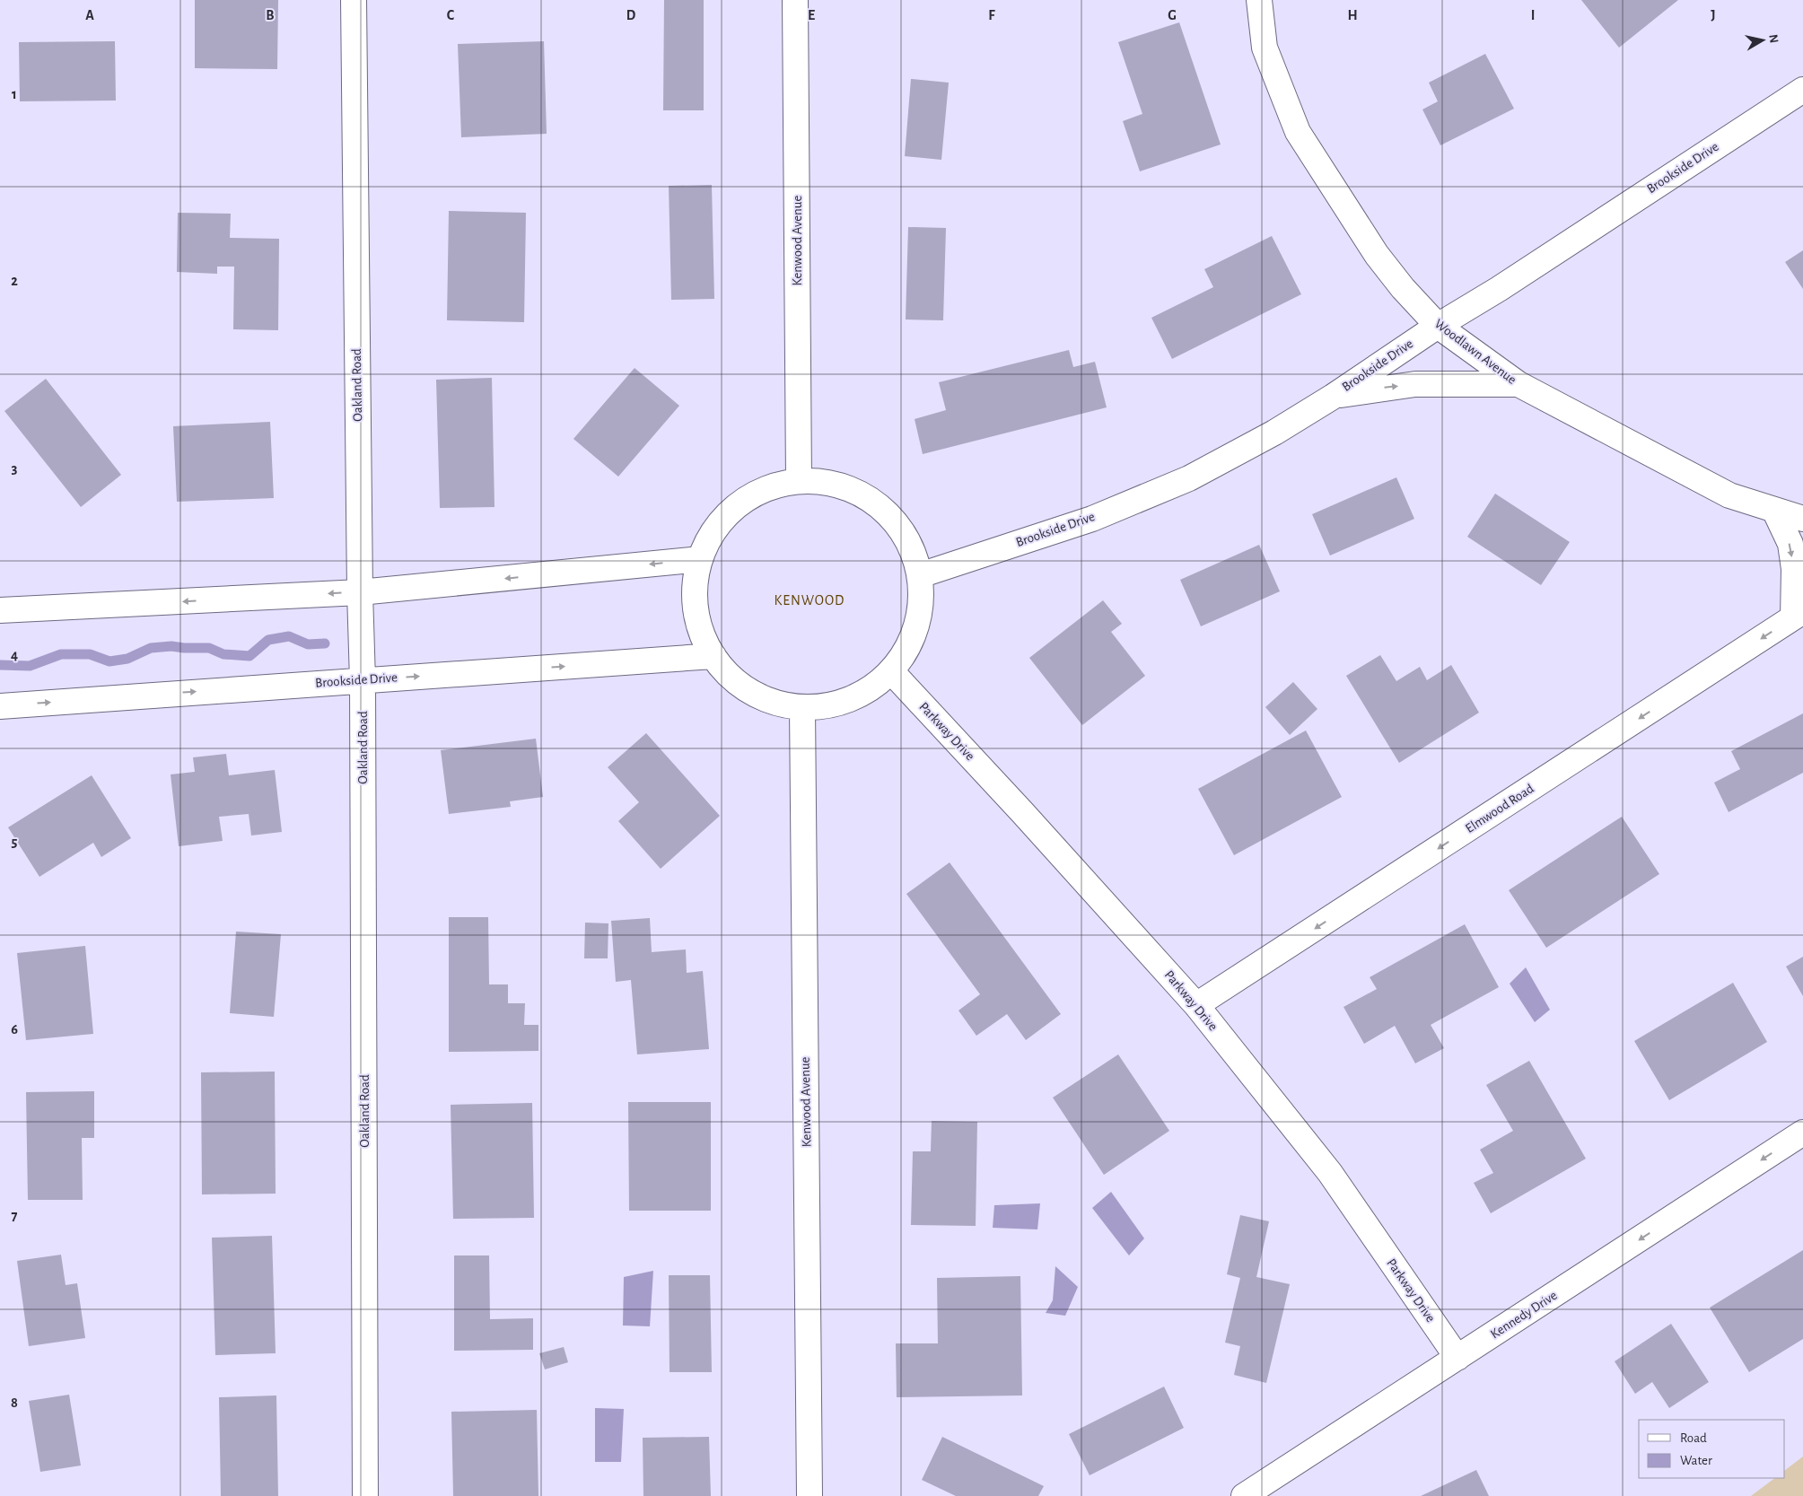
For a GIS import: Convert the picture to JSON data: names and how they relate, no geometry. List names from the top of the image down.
{
  "streets": {
    "street": [
      "Brookside Drive",
      "Kenwood Avenue",
      "Woodlawn Avenue",
      "Oakland Road",
      "Parkway Drive",
      "Elmwood Road",
      "Kennedy Drive"
    ]
  },
  "crossings": [
    ["Brookside Drive", "Woodlawn Avenue"],
    ["Brookside Drive", "Oakland Road"],
    ["Parkway Drive", "Elmwood Road"],
    ["Parkway Drive", "Kennedy Drive"]
  ],
  "one_way": ["Elmwood Road", "Kennedy Drive"],
  "districts": ["KENWOOD"],
  "legend": ["Road", "Water"],
  "north": "right",
  "grid": {
    "columns": [
      "A",
      "B",
      "C",
      "D",
      "E",
      "F",
      "G",
      "H",
      "I",
      "J"
    ],
    "rows": [
      "1",
      "2",
      "3",
      "4",
      "5",
      "6",
      "7",
      "8"
    ]
  }
}
